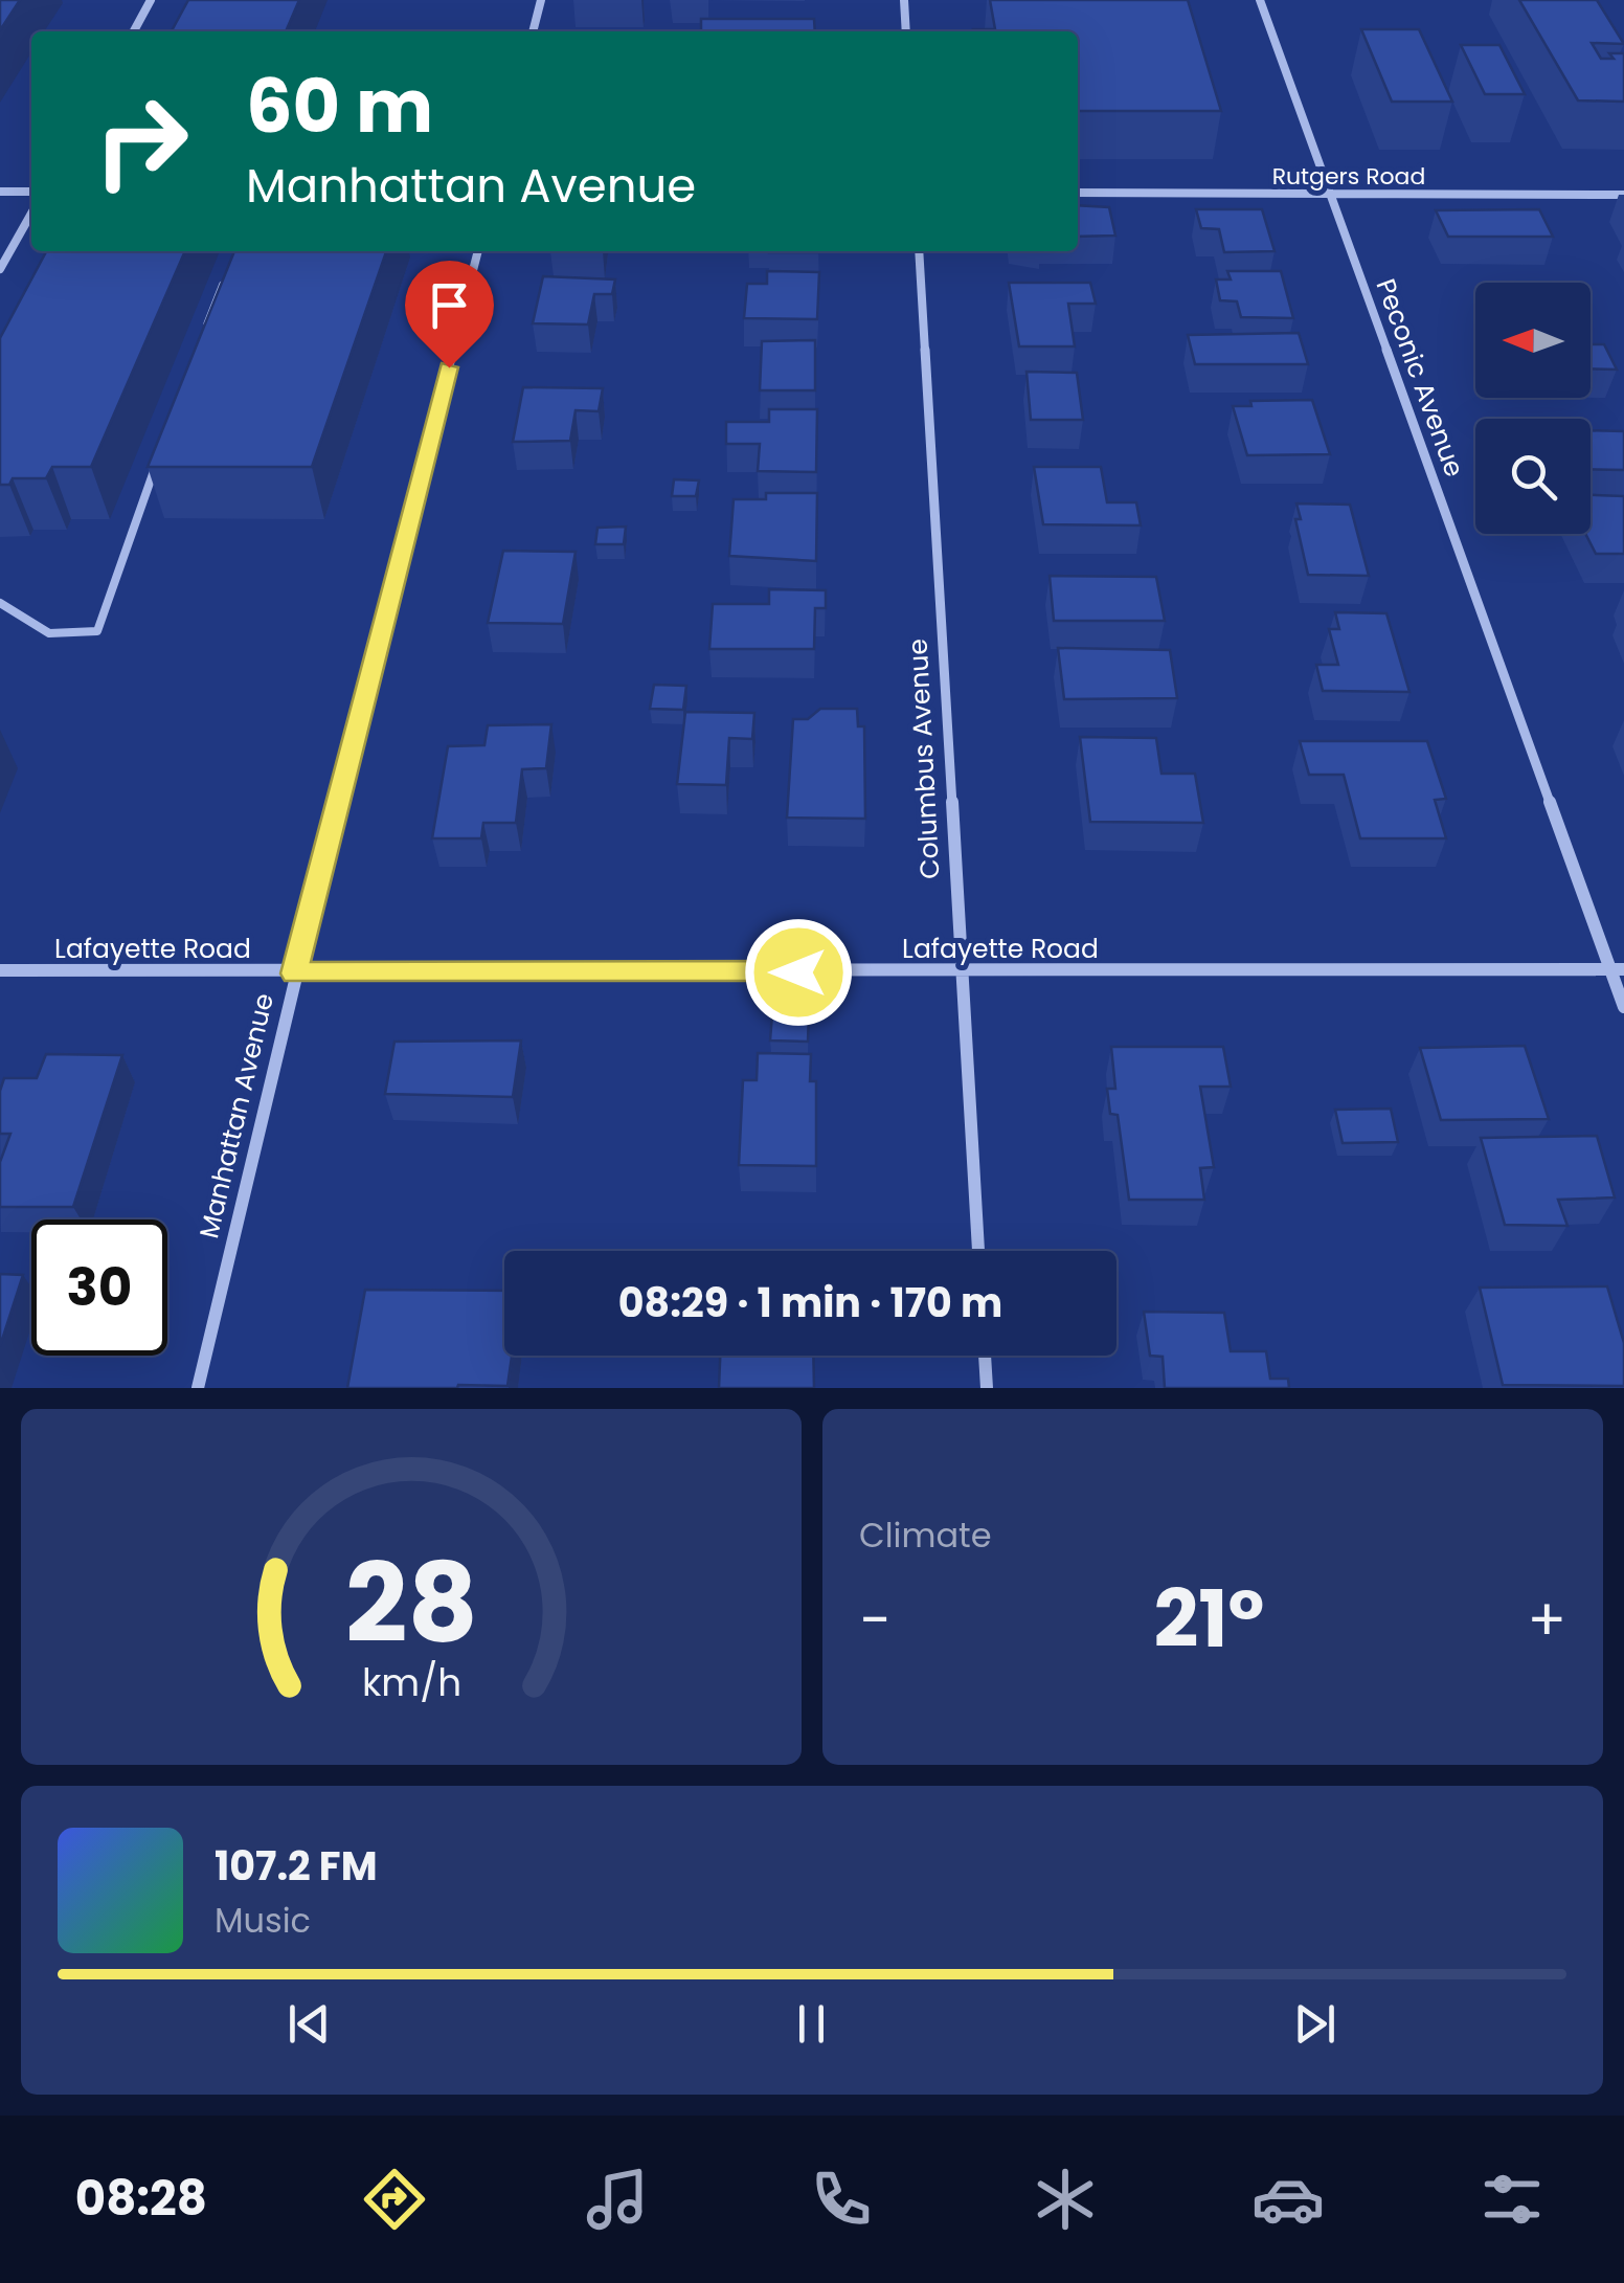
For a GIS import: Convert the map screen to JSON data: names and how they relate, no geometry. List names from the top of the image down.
{
  "streets": {
    "street": [
      "Rutgers Road",
      "Peconic Avenue",
      "Columbus Avenue",
      "Lafayette Road",
      "Manhattan Avenue"
    ]
  },
  "crossings": [
    ["Rutgers Road", "Peconic Avenue"],
    ["Peconic Avenue", "Lafayette Road"],
    ["Columbus Avenue", "Lafayette Road"],
    ["Lafayette Road", "Manhattan Avenue"]
  ],
  "north": "left",
  "page": {
    "turn": ["60 m", "Manhattan Avenue"],
    "limit": "30",
    "trip": "08:29 · 1 min · 170 m",
    "tile": "Climate",
    "heat": ["−", "21°", "+"],
    "song": ["107.2 FM", "Music"],
    "tabs": "08:28",
    "gauge": ["28", "km/h"]
  }
}
